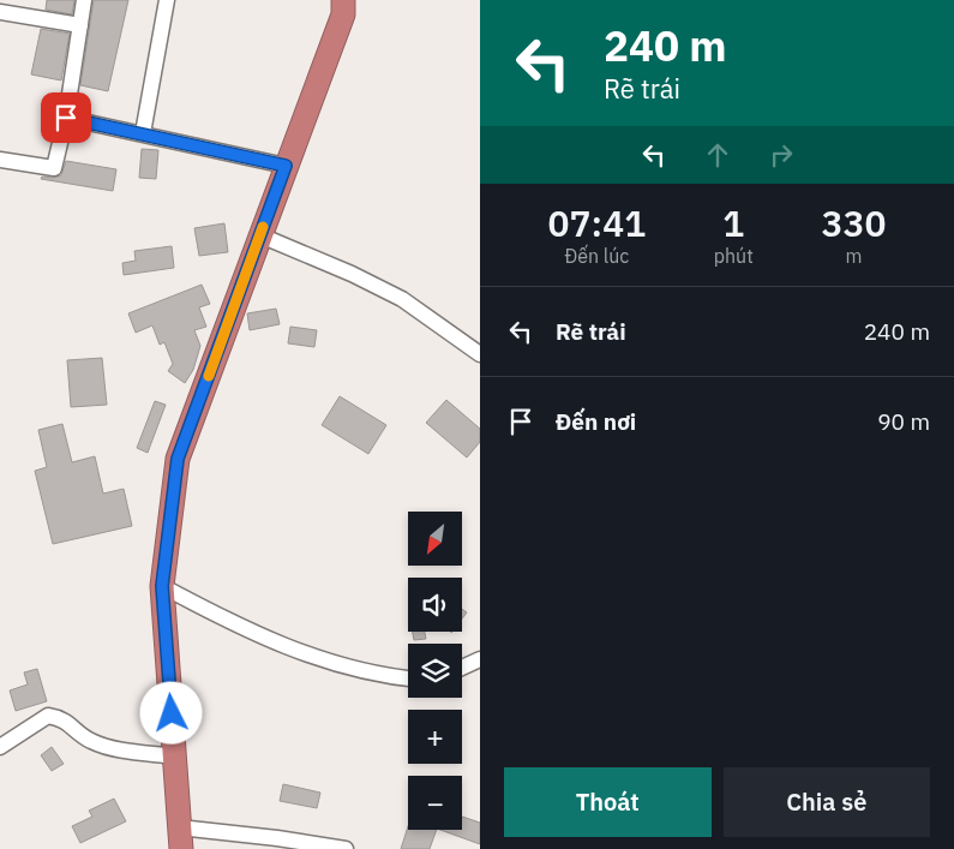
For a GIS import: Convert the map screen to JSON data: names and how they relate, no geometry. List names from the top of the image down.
{
  "north": "bottom left",
  "page": {
    "turn": ["240 m", "Rẽ trái"],
    "eta": [
      "07:41",
      "Đến lúc",
      "1",
      "phút",
      "330",
      "m"
    ],
    "list": [
      {
        "name": "Rẽ trái",
        "value": "240 m"
      },
      {
        "name": "Đến nơi",
        "value": "90 m"
      }
    ],
    "map_buttons": ["+", "−"],
    "buttons": ["Thoát", "Chia sẻ"]
  }
}
